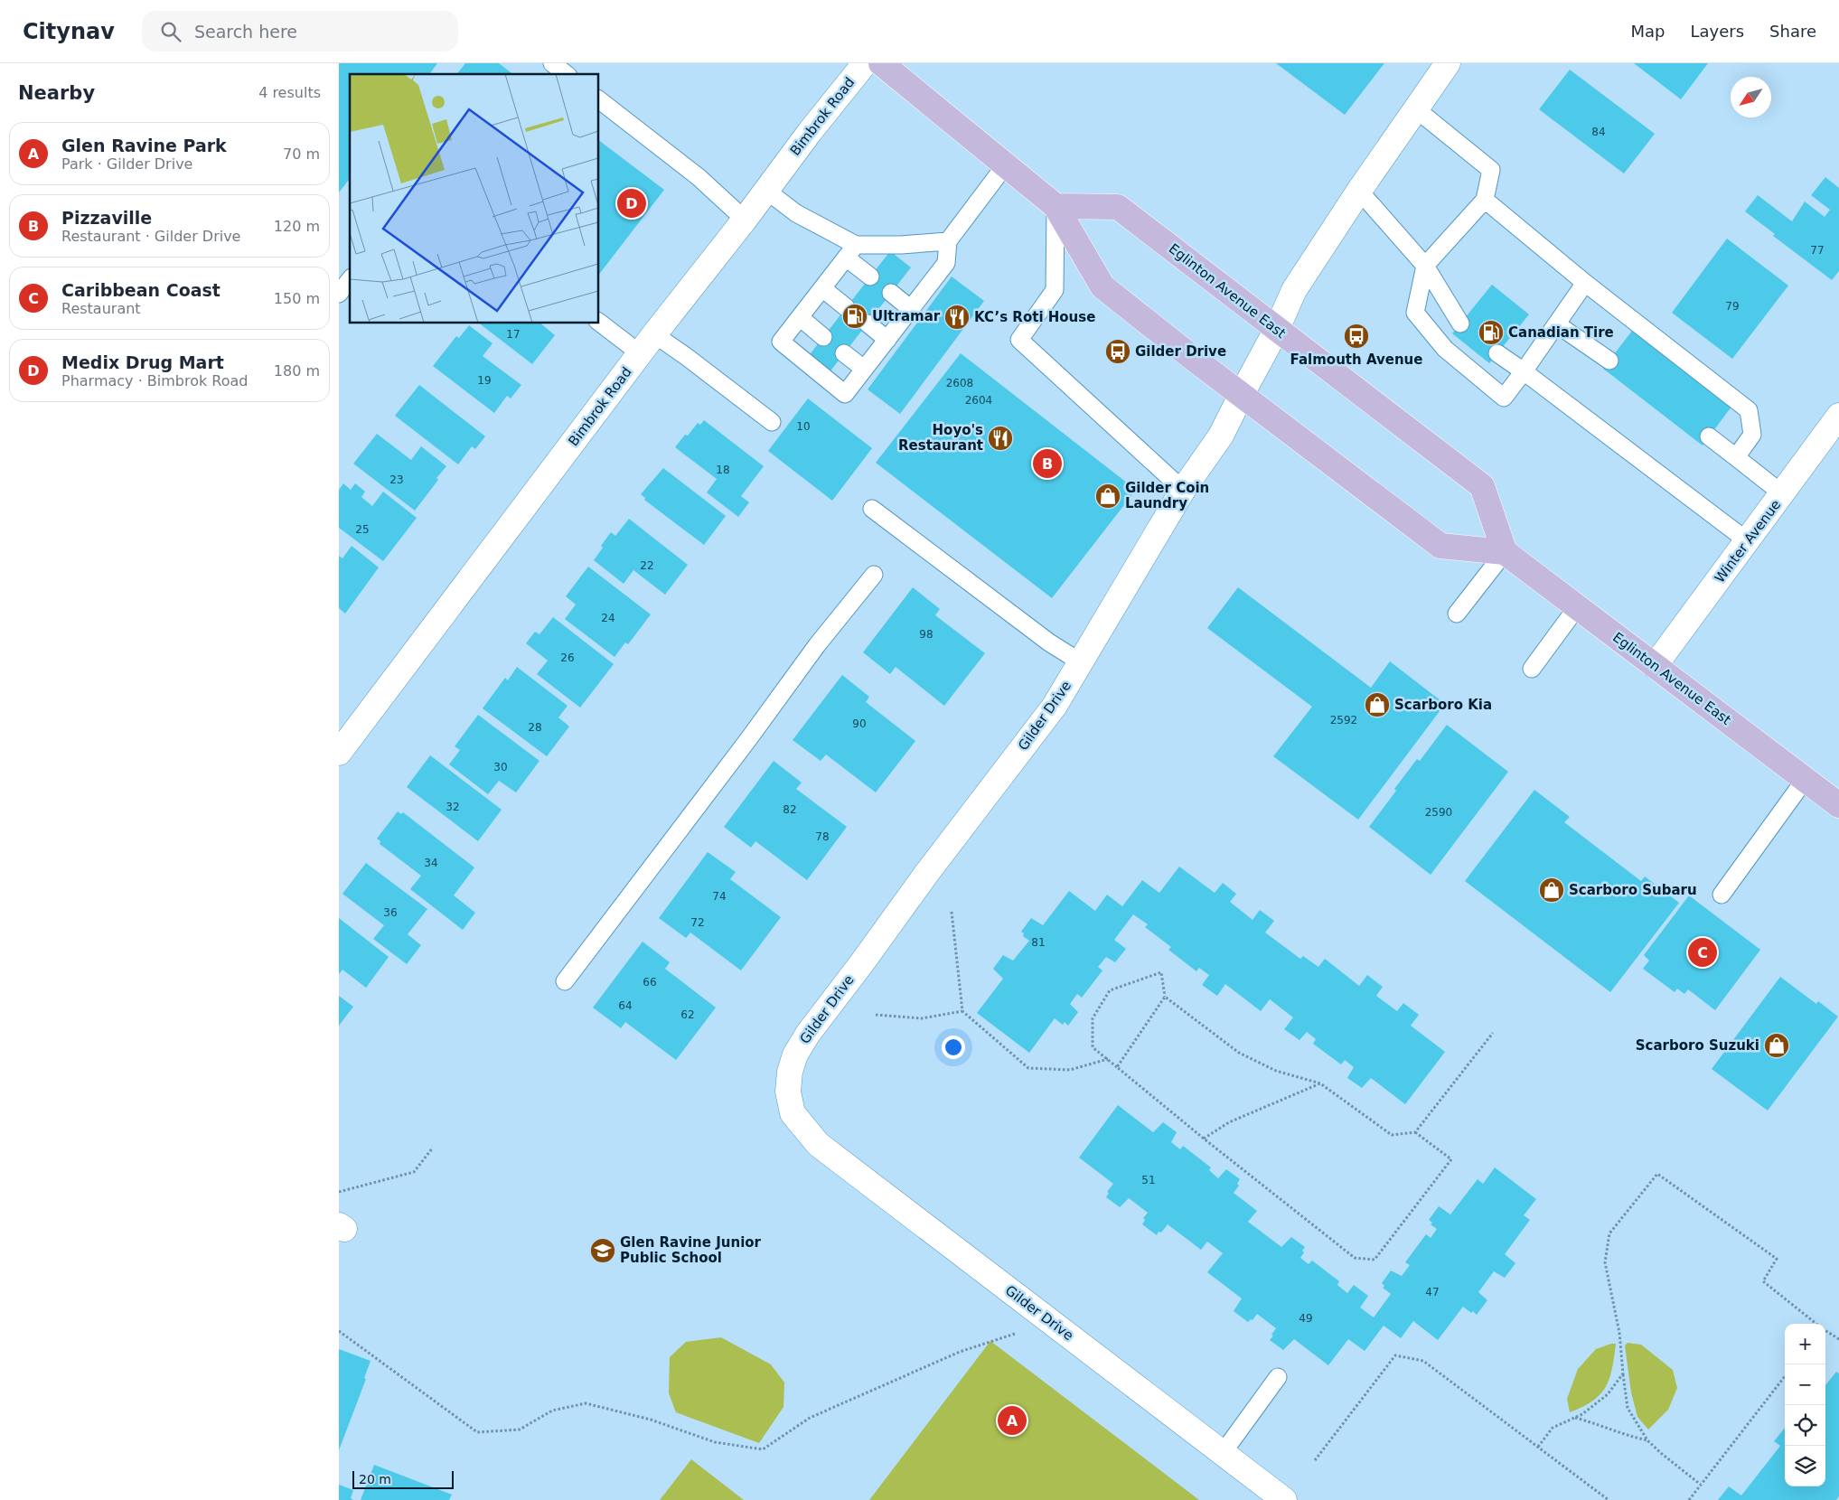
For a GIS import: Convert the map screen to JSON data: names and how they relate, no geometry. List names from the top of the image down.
{
  "streets": {
    "main road": ["Eglinton Avenue East"],
    "street": ["Bimbrok Road", "Winter Avenue", "Gilder Drive"]
  },
  "crossings": [
    ["Eglinton Avenue East", "Winter Avenue"]
  ],
  "places": {
    "fuel station": ["Ultramar", "Canadian Tire"],
    "restaurant": ["KC’s Roti House", "Hoyo's Restaurant"],
    "bus stop": ["Falmouth Avenue", "Gilder Drive"],
    "shop": [
      "Gilder Coin Laundry",
      "Scarboro Kia",
      "Scarboro Subaru",
      "Scarboro Suzuki"
    ],
    "school or university": ["Glen Ravine Junior Public School"]
  },
  "house_numbers": [
    "84",
    "77",
    "79",
    "17",
    "19",
    "2608",
    "2604",
    "10",
    "18",
    "23",
    "25",
    "22",
    "24",
    "98",
    "26",
    "2592",
    "90",
    "28",
    "30",
    "32",
    "82",
    "2590",
    "78",
    "34",
    "74",
    "36",
    "72",
    "81",
    "66",
    "64",
    "62",
    "51",
    "47",
    "49"
  ],
  "scale_bar": "20 m",
  "north": "bottom left",
  "page": {
    "header": "Citynav",
    "search": "Search here",
    "nav": ["Map", "Layers", "Share"],
    "heading": ["Nearby", "4 results"],
    "list": [
      {
        "mark": "A",
        "name": "Glen Ravine Park",
        "note": "Park · Gilder Drive",
        "value": "70 m"
      },
      {
        "mark": "B",
        "name": "Pizzaville",
        "note": "Restaurant · Gilder Drive",
        "value": "120 m"
      },
      {
        "mark": "C",
        "name": "Caribbean Coast",
        "note": "Restaurant",
        "value": "150 m"
      },
      {
        "mark": "D",
        "name": "Medix Drug Mart",
        "note": "Pharmacy · Bimbrok Road",
        "value": "180 m"
      }
    ],
    "pins": [
      "D",
      "B",
      "C",
      "A"
    ],
    "map_buttons": ["+", "−"],
    "scale": "20 m"
  }
}
